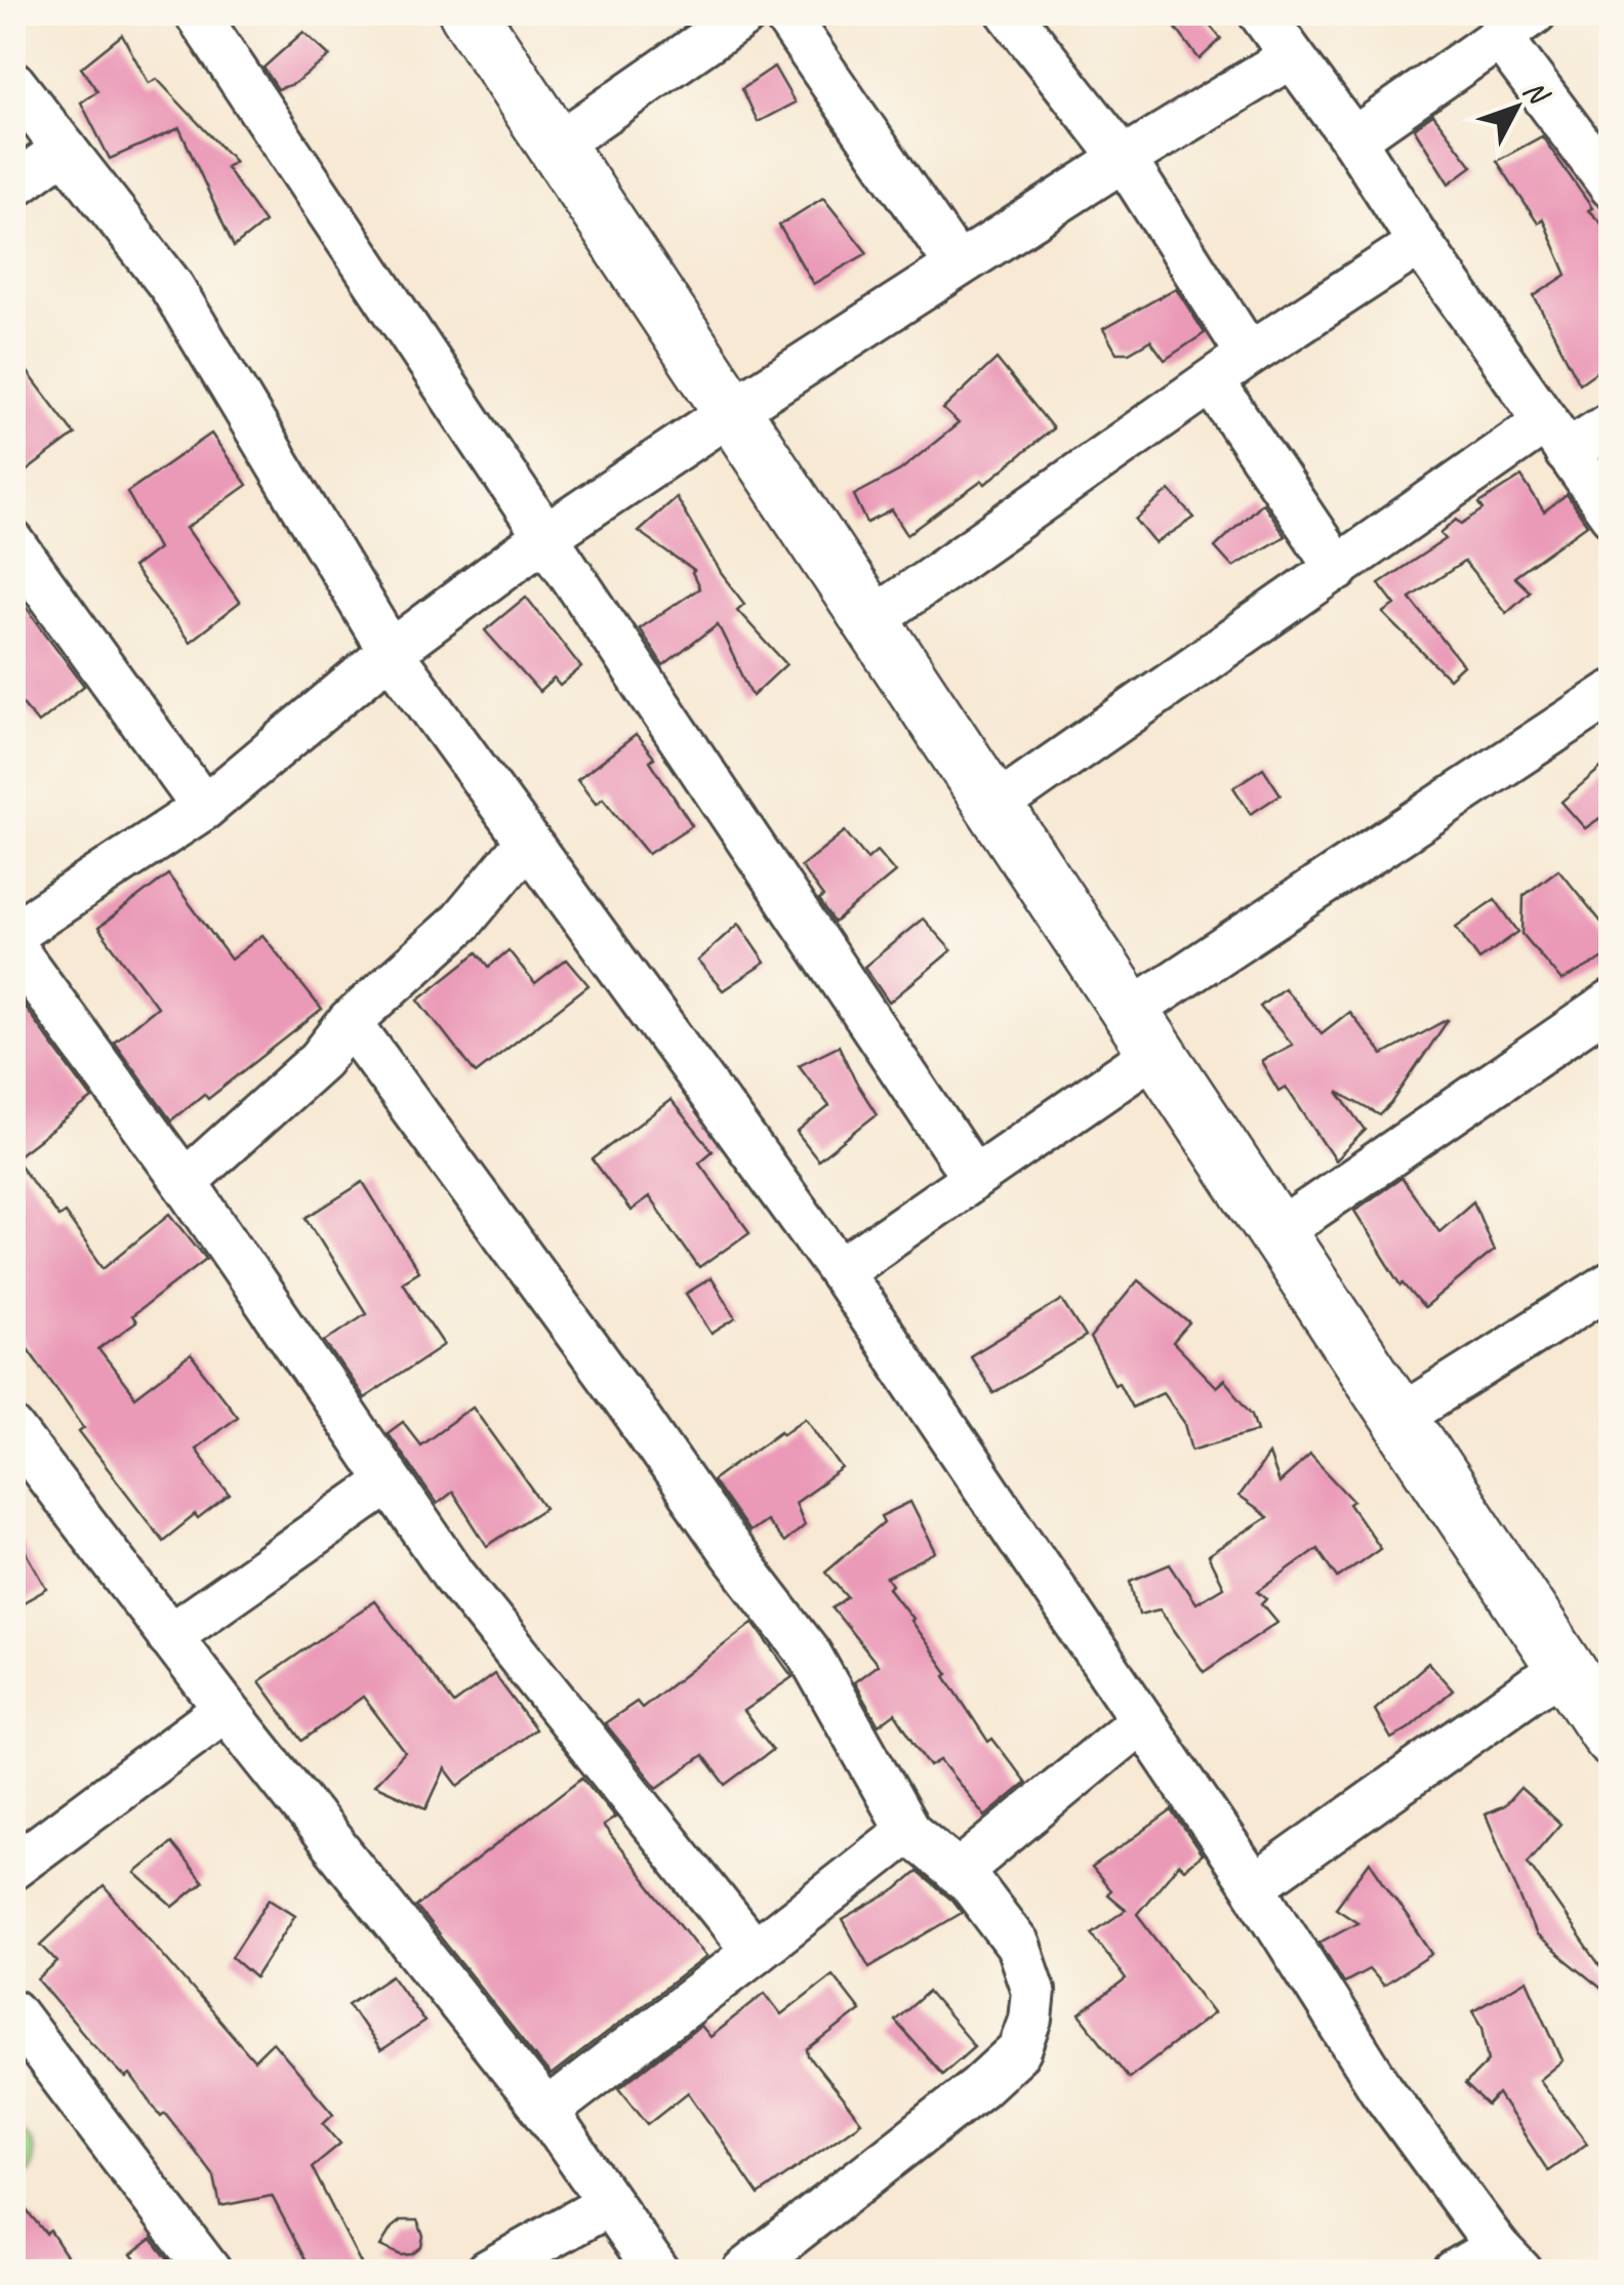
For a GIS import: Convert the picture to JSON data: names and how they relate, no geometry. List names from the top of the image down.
{
  "north": "top right"
}
